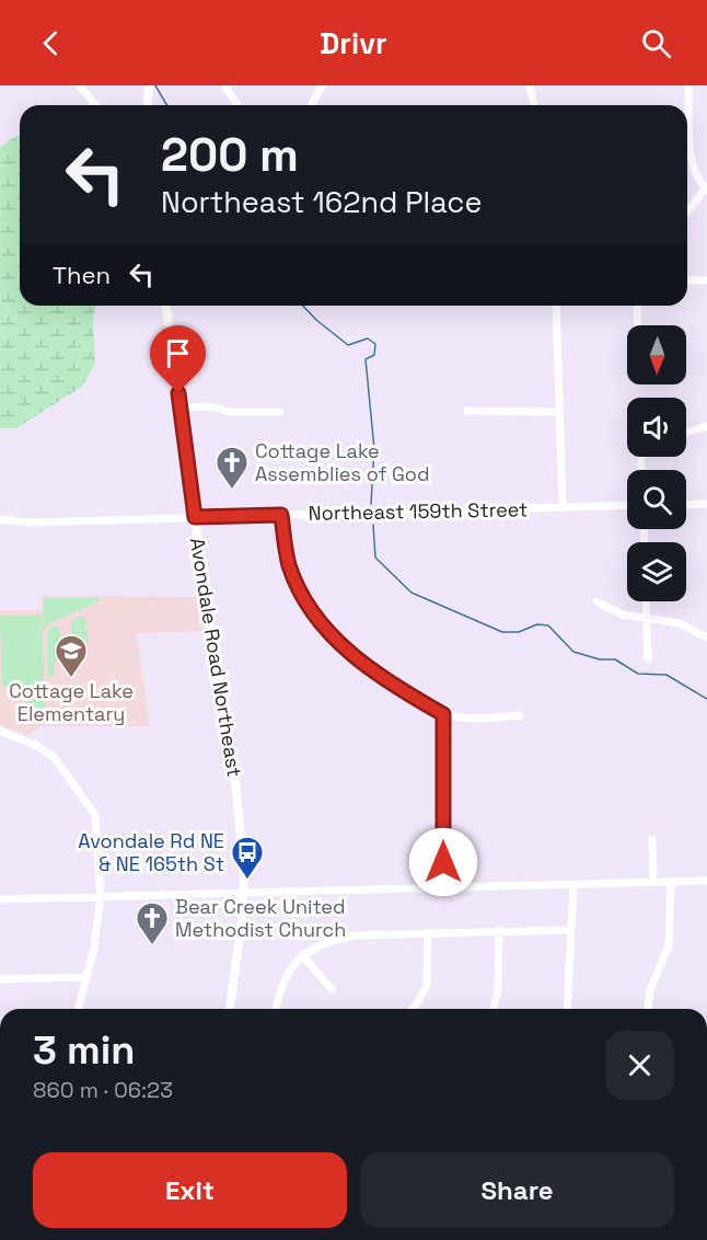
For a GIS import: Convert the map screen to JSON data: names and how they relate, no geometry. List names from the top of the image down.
{
  "streets": {
    "main road": ["Avondale Road Northeast"],
    "street": ["Northeast 159th Street"]
  },
  "crossings": [
    ["Northeast 159th Street", "Avondale Road Northeast"]
  ],
  "places": {
    "church": ["Cottage Lake Assemblies of God", "Bear Creek United Methodist Church"],
    "school or university": ["Cottage Lake Elementary"],
    "bus stop": ["Avondale Rd NE & NE 165th St"]
  },
  "north": "bottom",
  "page": {
    "header": "Drivr",
    "turn": ["200 m", "Northeast 162nd Place"],
    "then": "Then",
    "heading": ["3 min", "860 m · 06:23"],
    "buttons": ["Exit", "Share"]
  }
}
